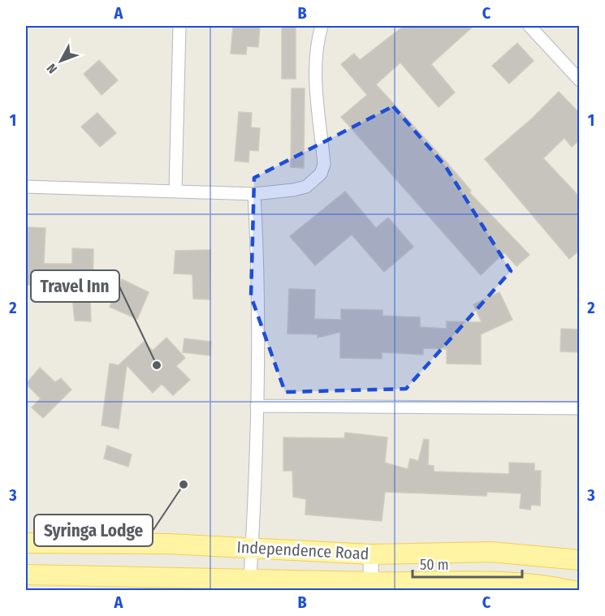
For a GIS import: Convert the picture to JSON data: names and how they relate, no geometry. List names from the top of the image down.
{
  "streets": {
    "main road": ["Independence Road"]
  },
  "places": ["Travel Inn", "Syringa Lodge"],
  "scale_bar": "50 m",
  "north": "bottom left",
  "grid": {
    "columns": ["A", "B", "C"],
    "rows": ["1", "2", "3"]
  }
}
